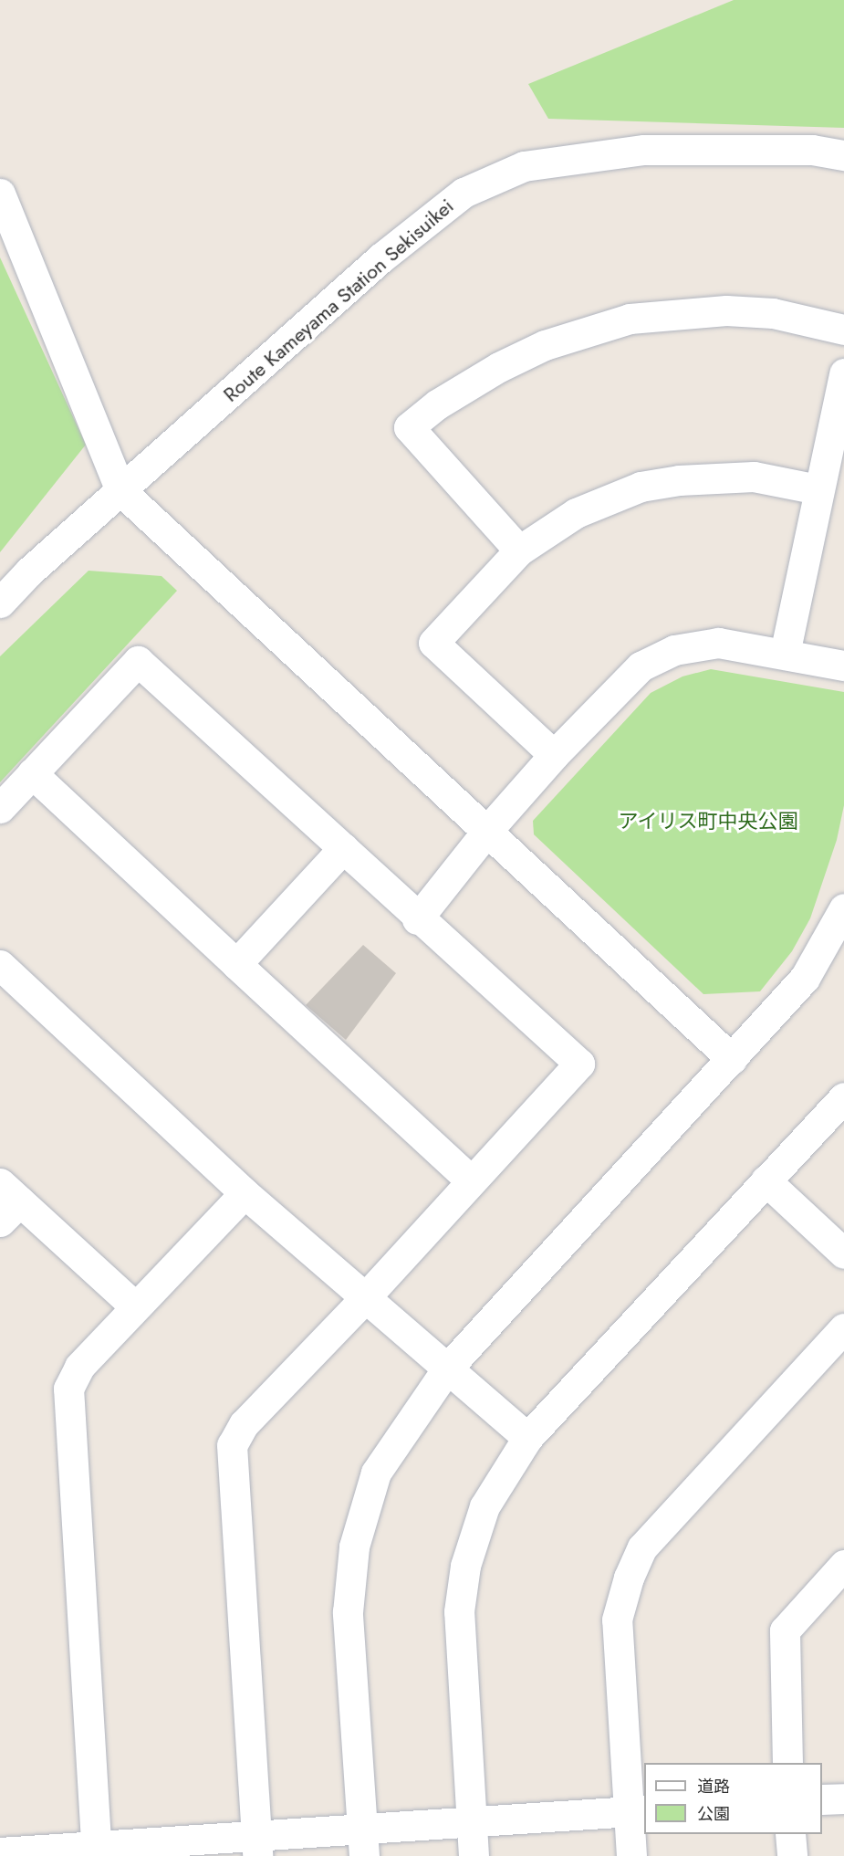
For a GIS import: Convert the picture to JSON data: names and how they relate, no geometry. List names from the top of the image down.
{
  "streets": {
    "street": ["Route Kameyama Station Sekisuikei"]
  },
  "parks": ["アイリス町中央公園"],
  "legend": ["道路", "公園"]
}
